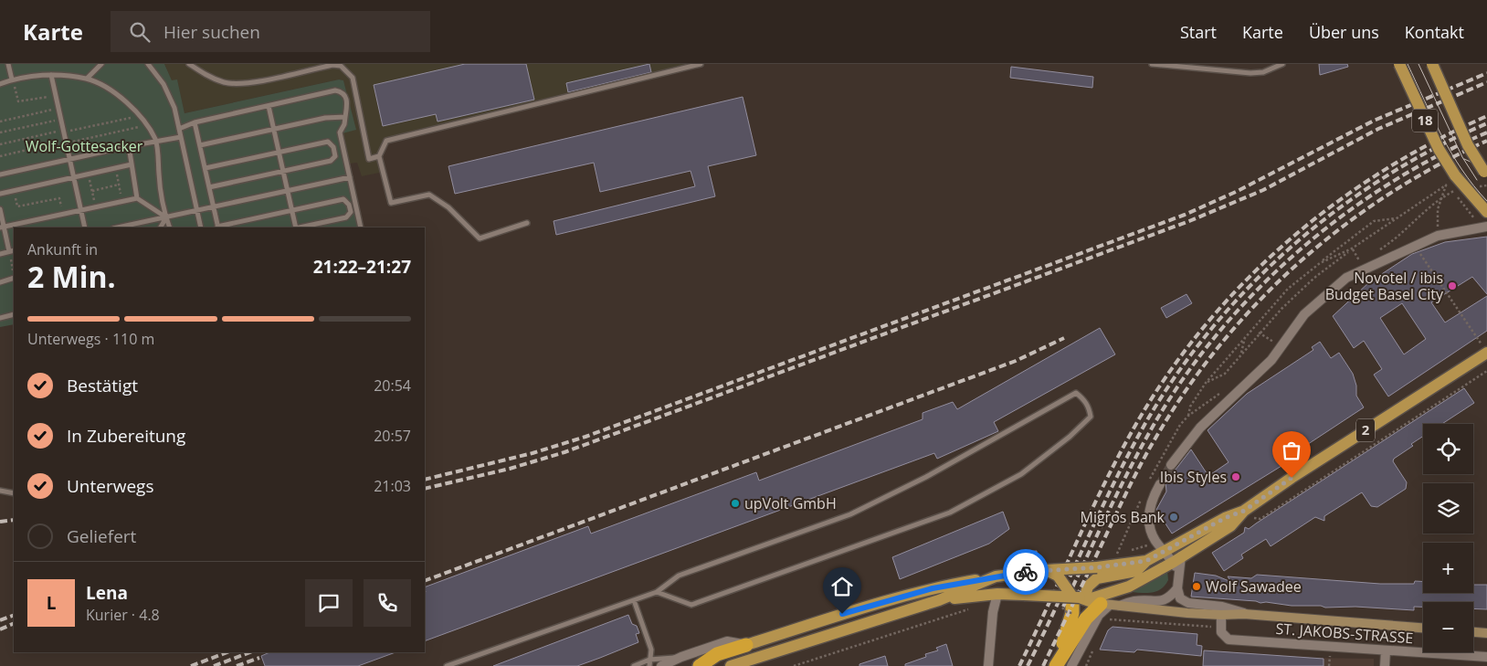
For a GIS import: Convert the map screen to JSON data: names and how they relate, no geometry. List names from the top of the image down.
{
  "streets": {
    "main road": ["18", "2", "ST. JAKOBS-STRASSE"]
  },
  "crossings": [
    ["2", "ST. JAKOBS-STRASSE"]
  ],
  "parks": ["Wolf-Gottesacker"],
  "places": [
    "Novotel / ibis Budget Basel City",
    "Ibis Styles",
    "upVolt GmbH",
    "Migros Bank",
    "Wolf Sawadee"
  ],
  "page": {
    "header": "Karte",
    "search": "Hier suchen",
    "nav": [
      "Start",
      "Karte",
      "Über uns",
      "Kontakt"
    ],
    "heading": ["2 Min.", "Ankunft in", "21:22–21:27"],
    "panel": ["Lena", "Kurier · 4.8"],
    "bar": "Unterwegs · 110 m",
    "list": [
      ["Bestätigt", "20:54"],
      ["In Zubereitung", "20:57"],
      ["Unterwegs", "21:03"],
      "Geliefert"
    ],
    "map_buttons": ["+", "−"],
    "round": "L"
  }
}
